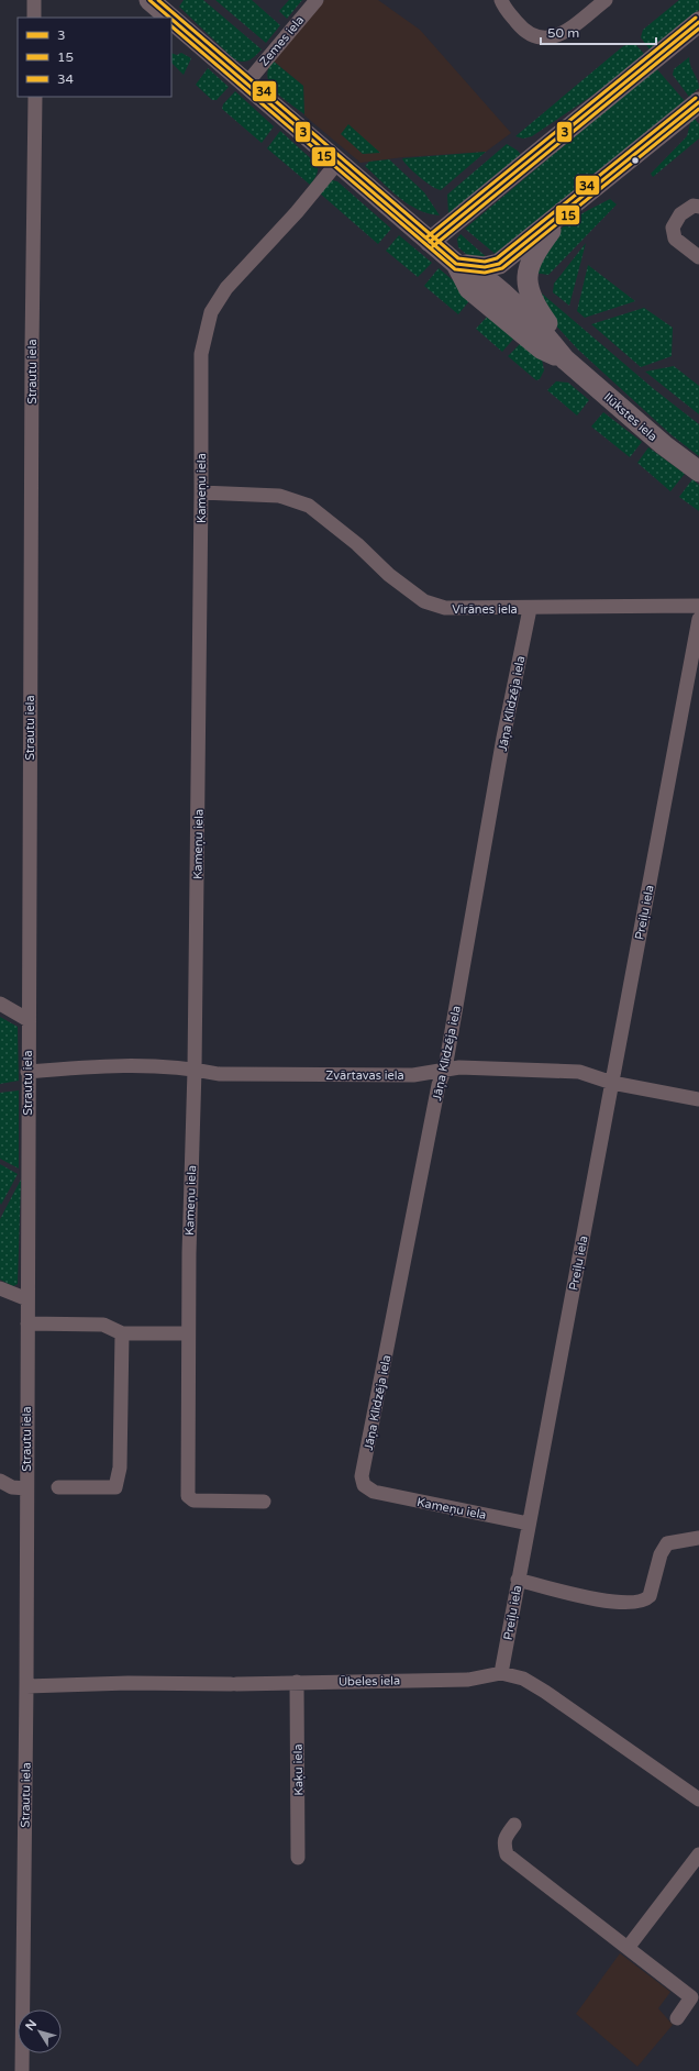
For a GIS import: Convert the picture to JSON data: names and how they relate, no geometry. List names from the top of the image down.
{
  "streets": {
    "street": [
      "Zemes iela",
      "Strautu iela",
      "Ilūkstes iela",
      "Kameņu iela",
      "Virānes iela",
      "Jāņa Klīdzēja iela",
      "Preiļu iela",
      "Zvārtavas iela",
      "Ūbeles iela",
      "Kaķu iela"
    ]
  },
  "crossings": [
    ["Zemes iela", "Ilūkstes iela"],
    ["Strautu iela", "Zvārtavas iela"],
    ["Strautu iela", "Ūbeles iela"],
    ["Ilūkstes iela", "Kameņu iela"],
    ["Kameņu iela", "Virānes iela"],
    ["Kameņu iela", "Jāņa Klīdzēja iela"],
    ["Kameņu iela", "Preiļu iela"],
    ["Kameņu iela", "Zvārtavas iela"],
    ["Virānes iela", "Jāņa Klīdzēja iela"],
    ["Jāņa Klīdzēja iela", "Zvārtavas iela"],
    ["Preiļu iela", "Zvārtavas iela"],
    ["Preiļu iela", "Ūbeles iela"],
    ["Ūbeles iela", "Kaķu iela"]
  ],
  "lines": ["transit line 3", "transit line 34", "transit line 15"],
  "legend": ["3", "15", "34"],
  "scale_bar": "50 m",
  "north": "top left"
}
